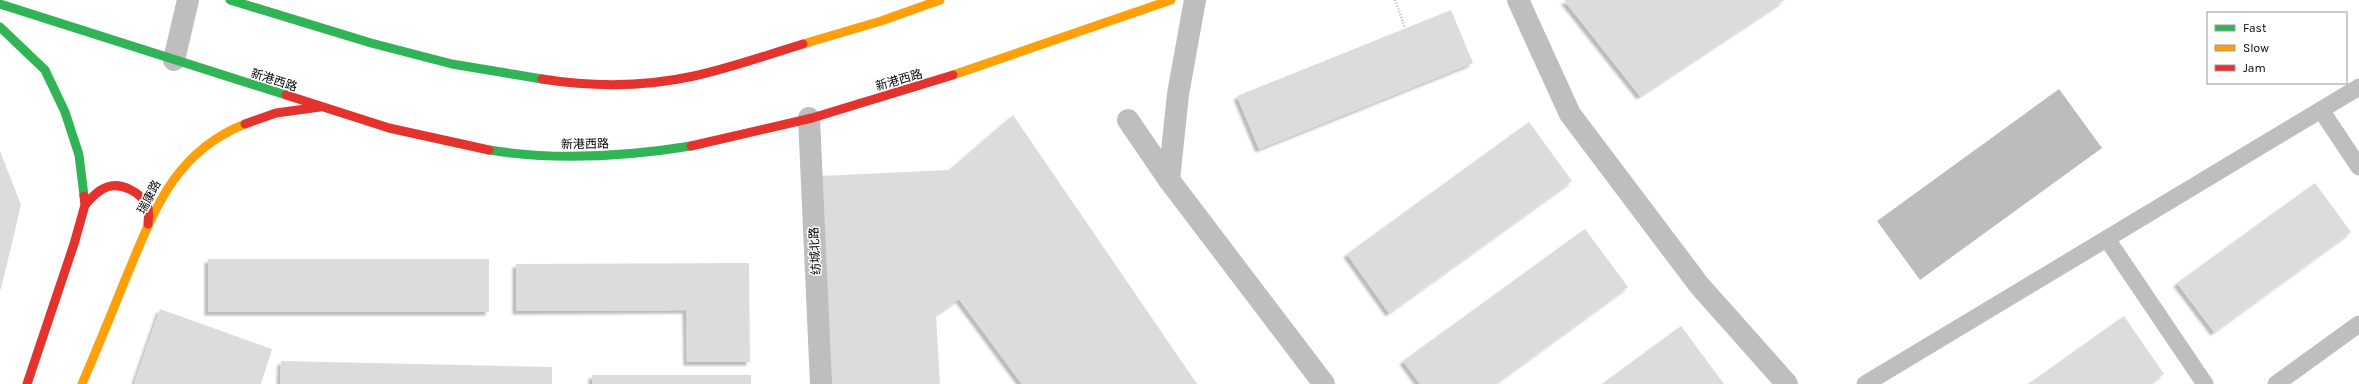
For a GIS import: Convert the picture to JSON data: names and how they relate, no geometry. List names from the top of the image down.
{
  "streets": {
    "main road": ["新港西路", "瑞康路"],
    "street": ["纺城北路"]
  },
  "crossings": [
    ["新港西路", "瑞康路"],
    ["新港西路", "纺城北路"]
  ],
  "legend": ["Fast", "Slow", "Jam"]
}
